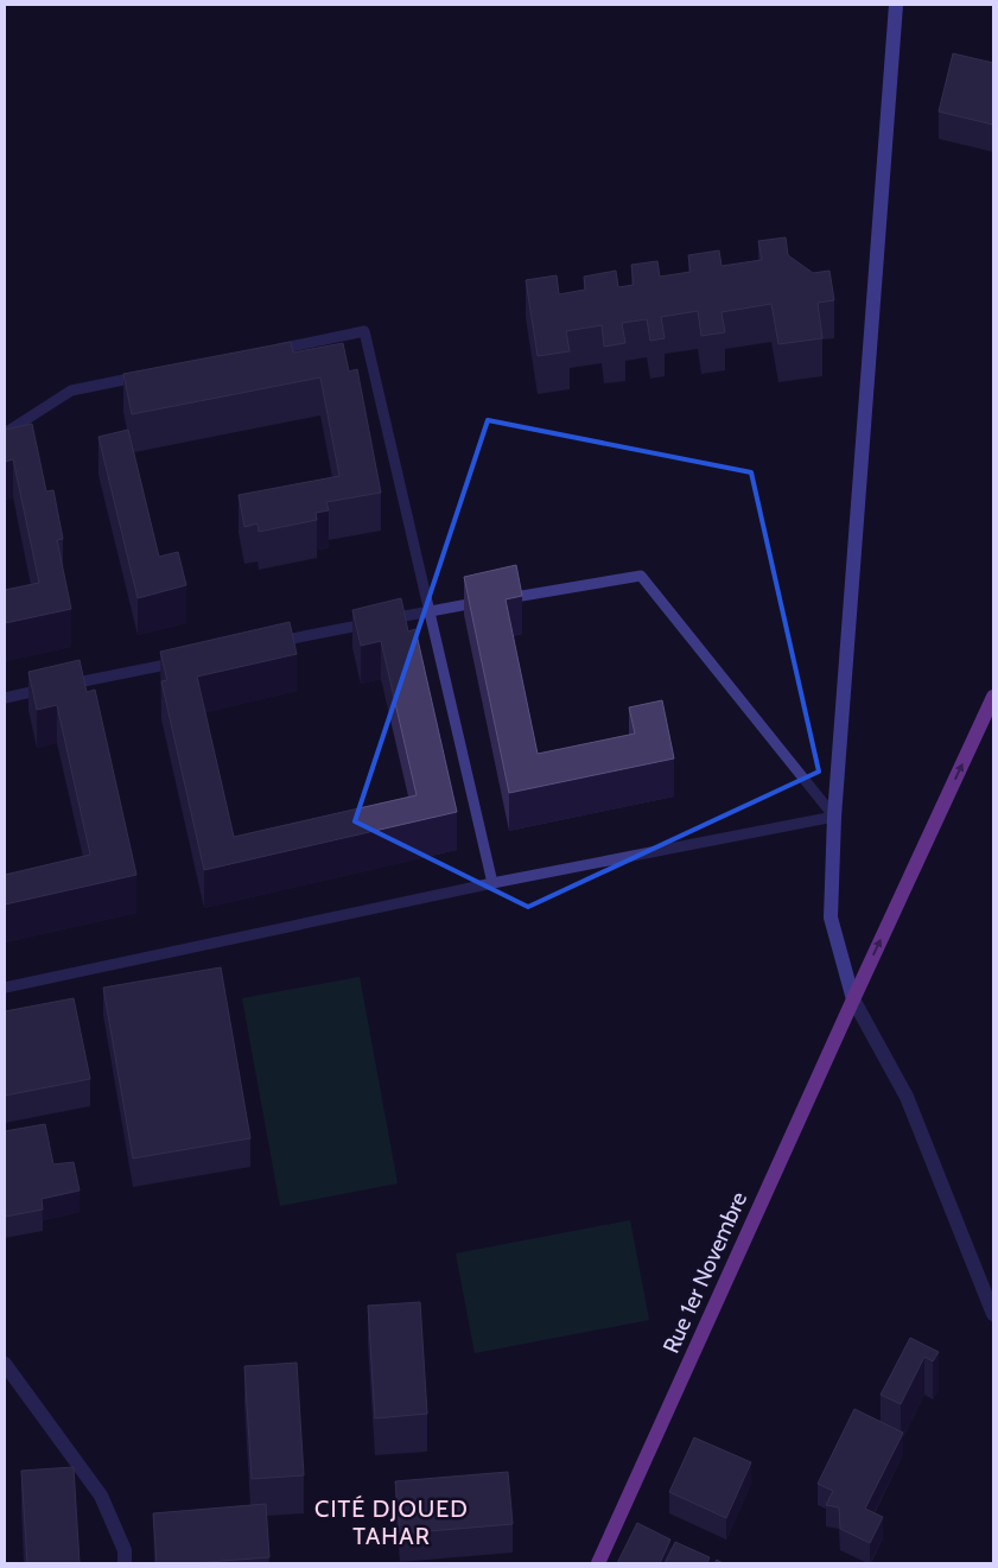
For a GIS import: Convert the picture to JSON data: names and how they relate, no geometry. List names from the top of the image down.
{
  "streets": {
    "main road": ["Rue 1er Novembre"]
  },
  "districts": ["CITÉ DJOUED TAHAR"]
}
